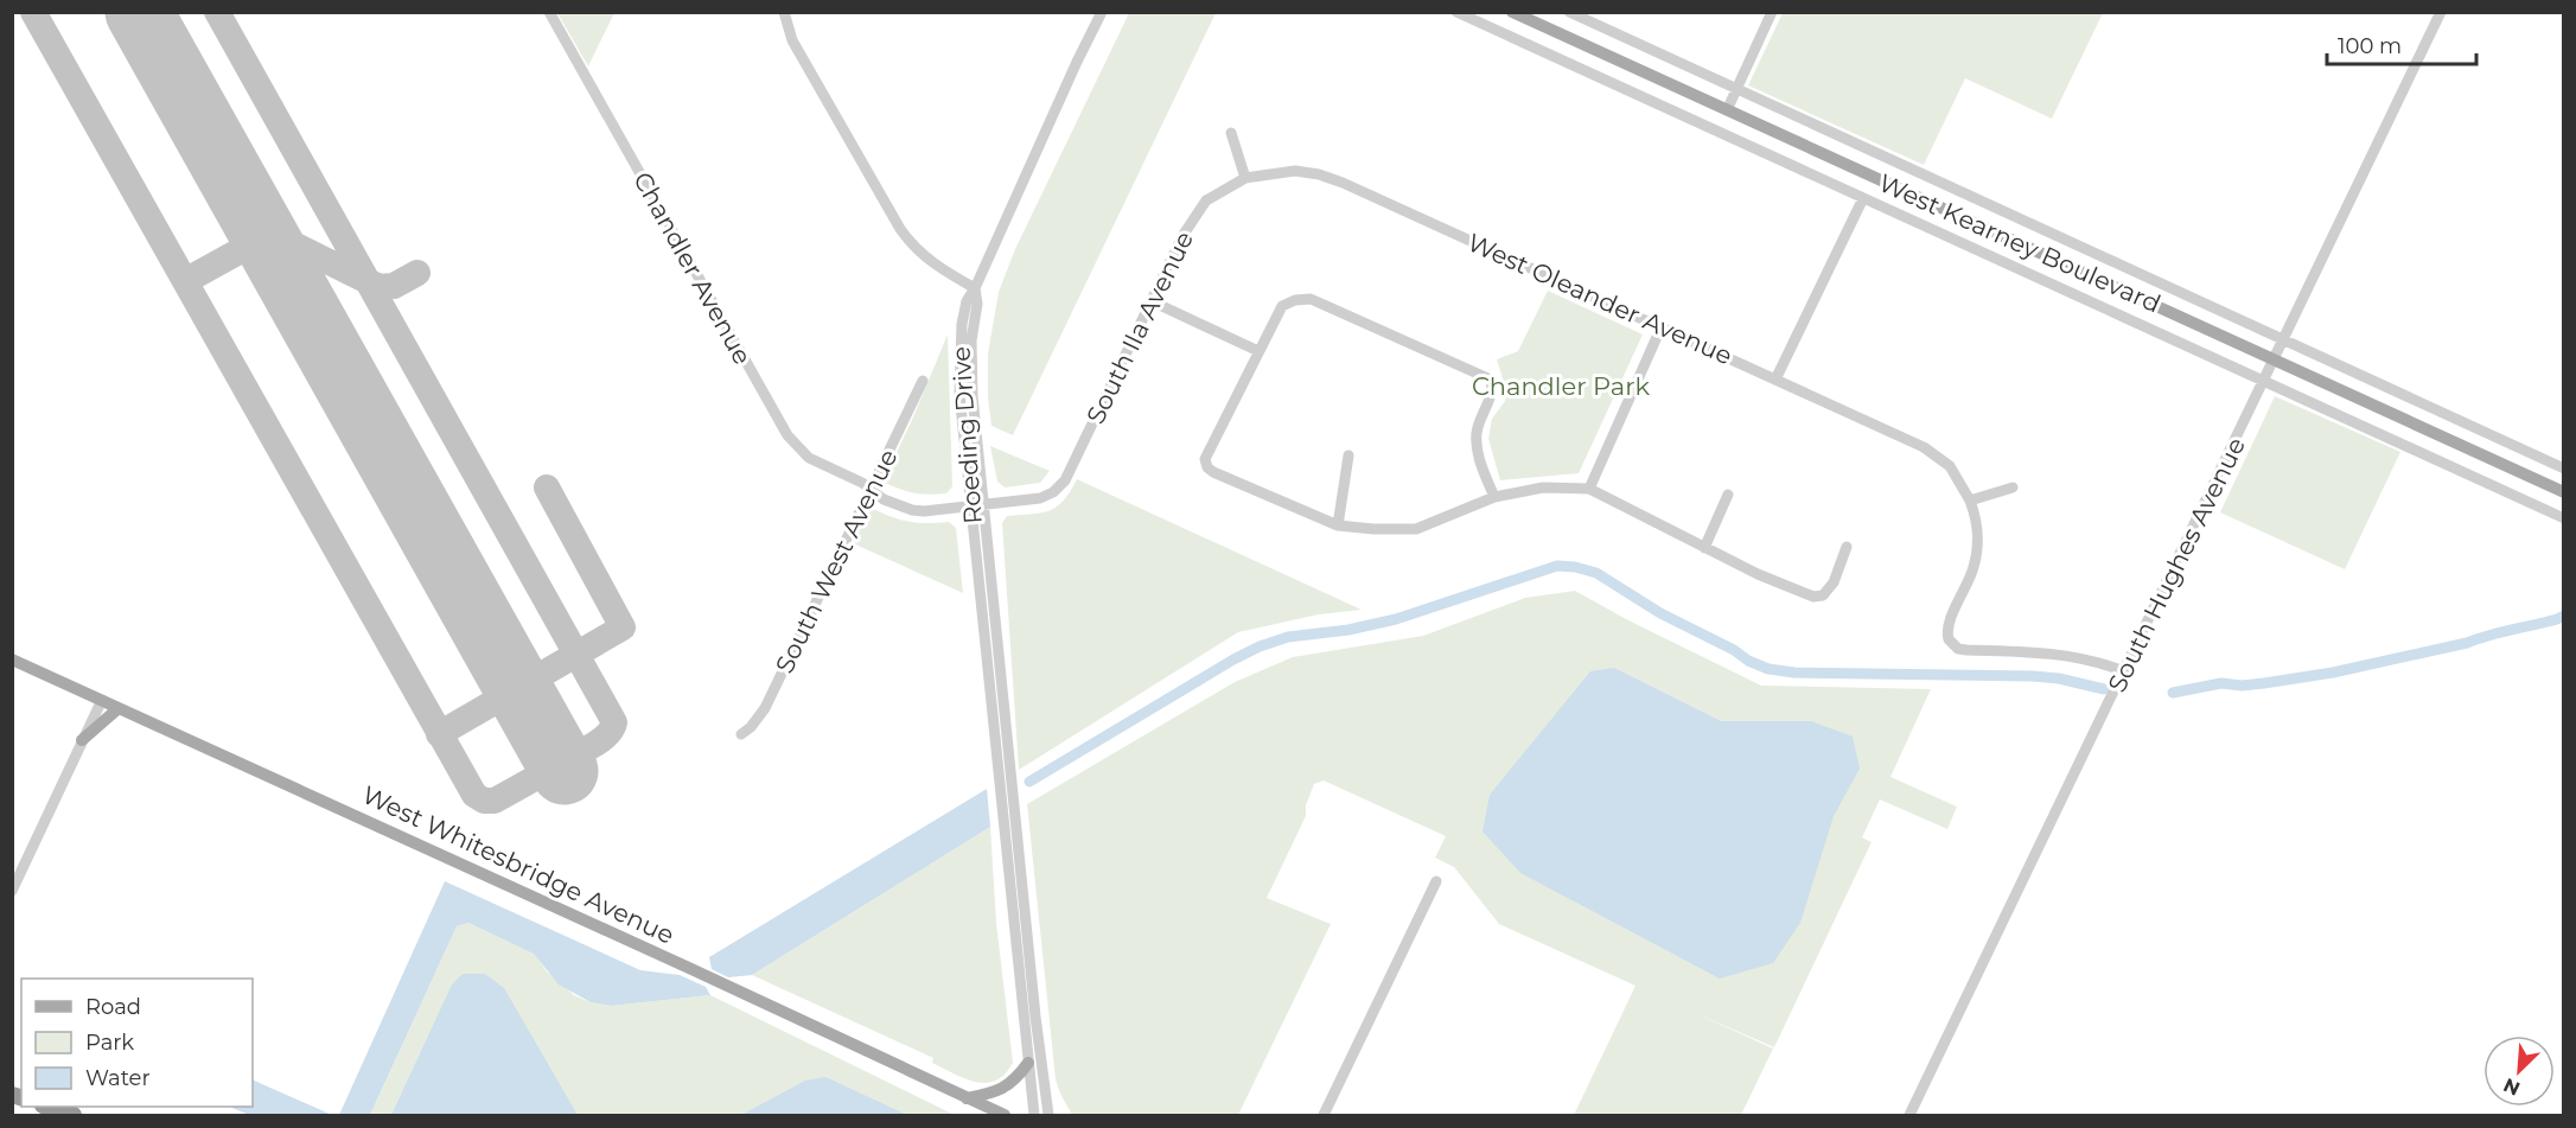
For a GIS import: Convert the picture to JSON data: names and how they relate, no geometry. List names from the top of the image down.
{
  "streets": {
    "main road": ["West Kearney Boulevard", "West Whitesbridge Avenue"],
    "street": [
      "Chandler Avenue",
      "West Oleander Avenue",
      "South Ila Avenue",
      "Roeding Drive",
      "South West Avenue",
      "South Hughes Avenue"
    ]
  },
  "crossings": [
    ["West Kearney Boulevard", "South Hughes Avenue"],
    ["Chandler Avenue", "South Ila Avenue"],
    ["Chandler Avenue", "Roeding Drive"],
    ["Chandler Avenue", "South West Avenue"],
    ["West Oleander Avenue", "South Ila Avenue"],
    ["West Oleander Avenue", "South Hughes Avenue"]
  ],
  "parks": ["Chandler Park"],
  "legend": ["Road", "Park", "Water"],
  "scale_bar": "100 m",
  "north": "bottom left"
}
